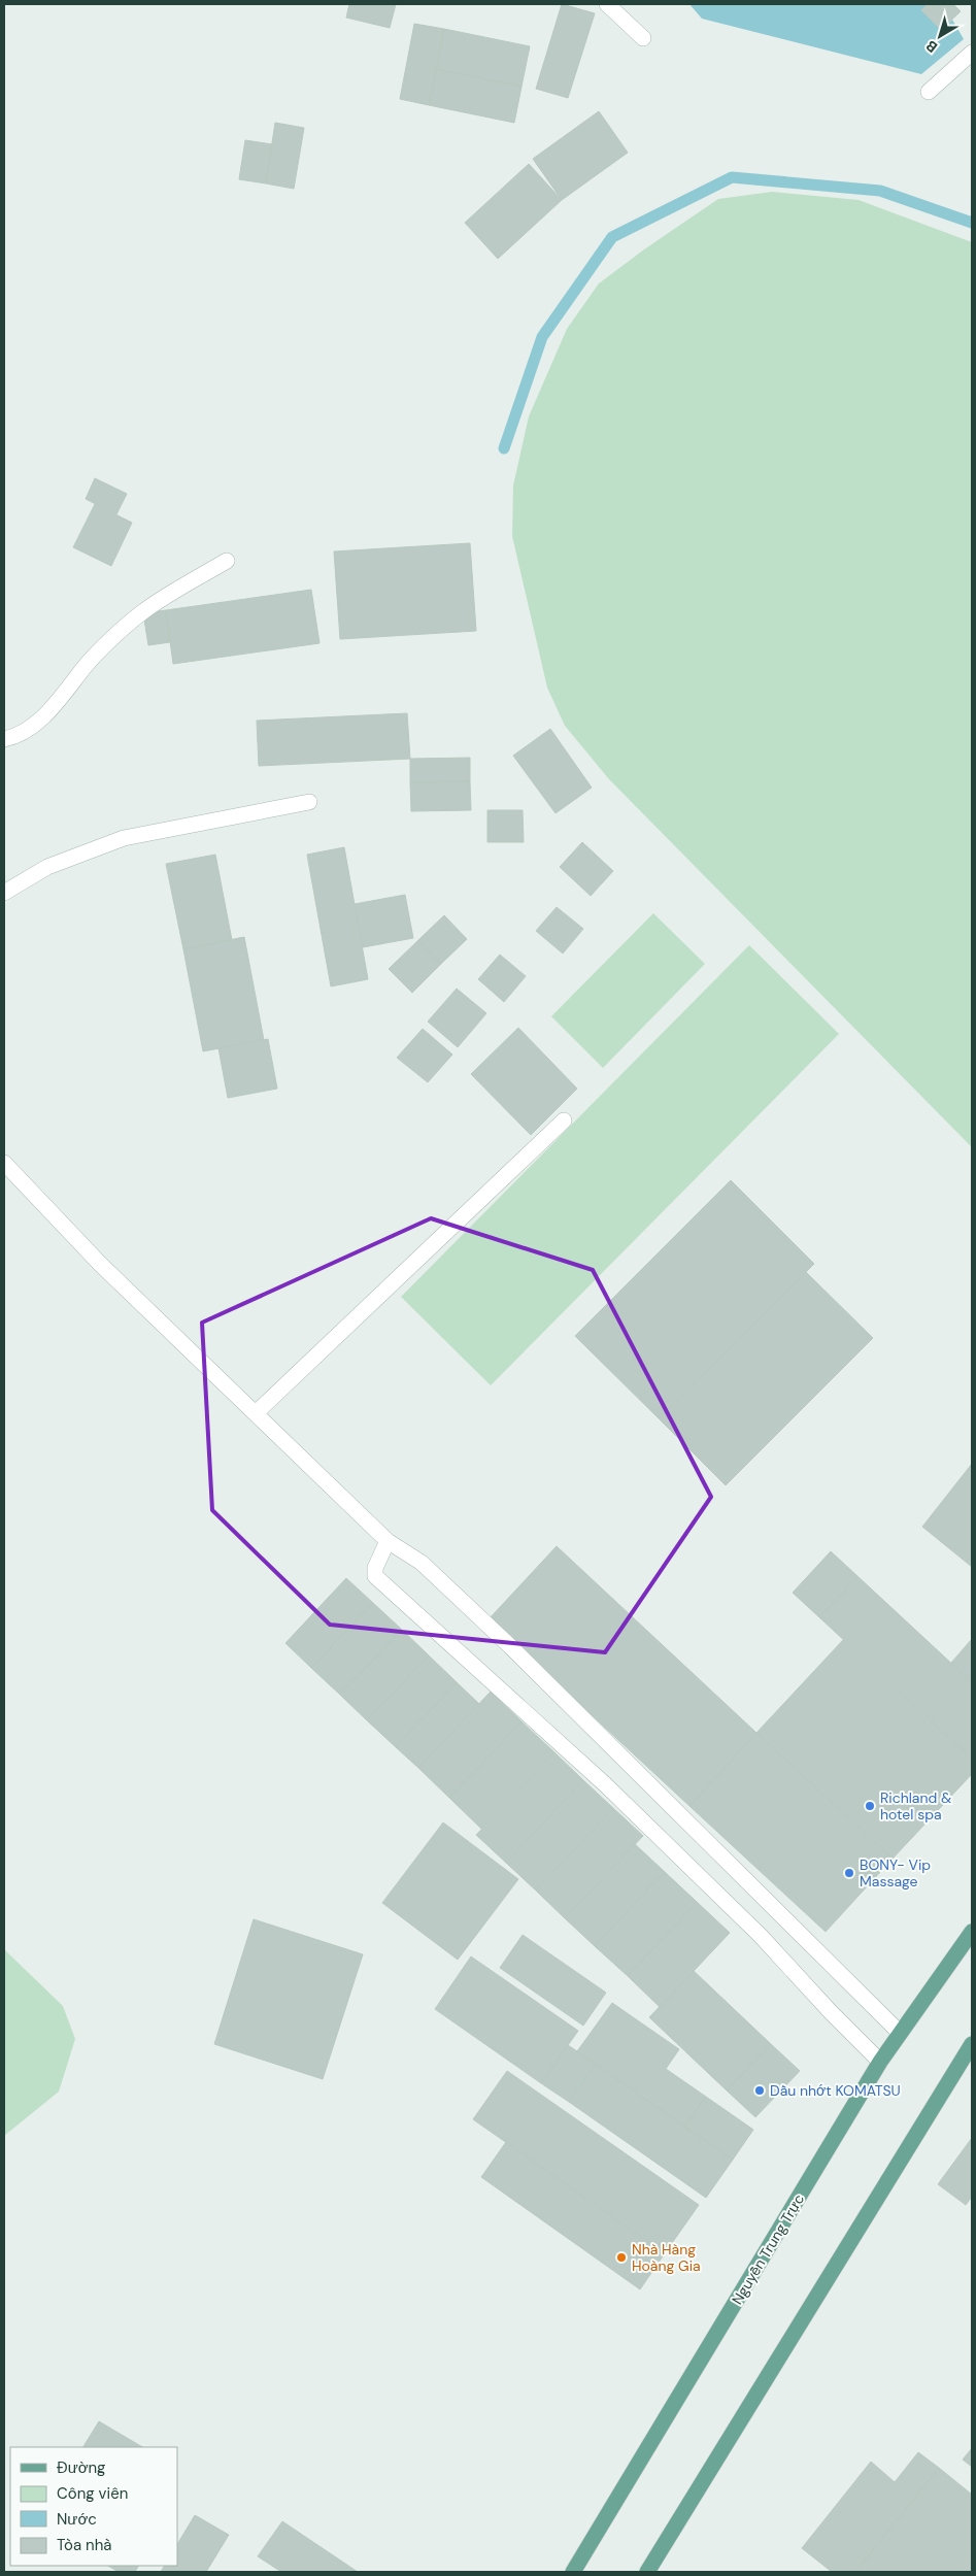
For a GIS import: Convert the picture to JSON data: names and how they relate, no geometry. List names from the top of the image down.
{
  "streets": {
    "main road": ["Nguyễn Trung Trực"]
  },
  "places": [
    "Richland & hotel spa",
    "BONY- Vip Massage",
    "Dầu nhớt KOMATSU",
    "Nhà Hàng Hoàng Gia"
  ],
  "legend": [
    "Đường",
    "Công viên",
    "Nước",
    "Tòa nhà"
  ],
  "north": "bottom left"
}
